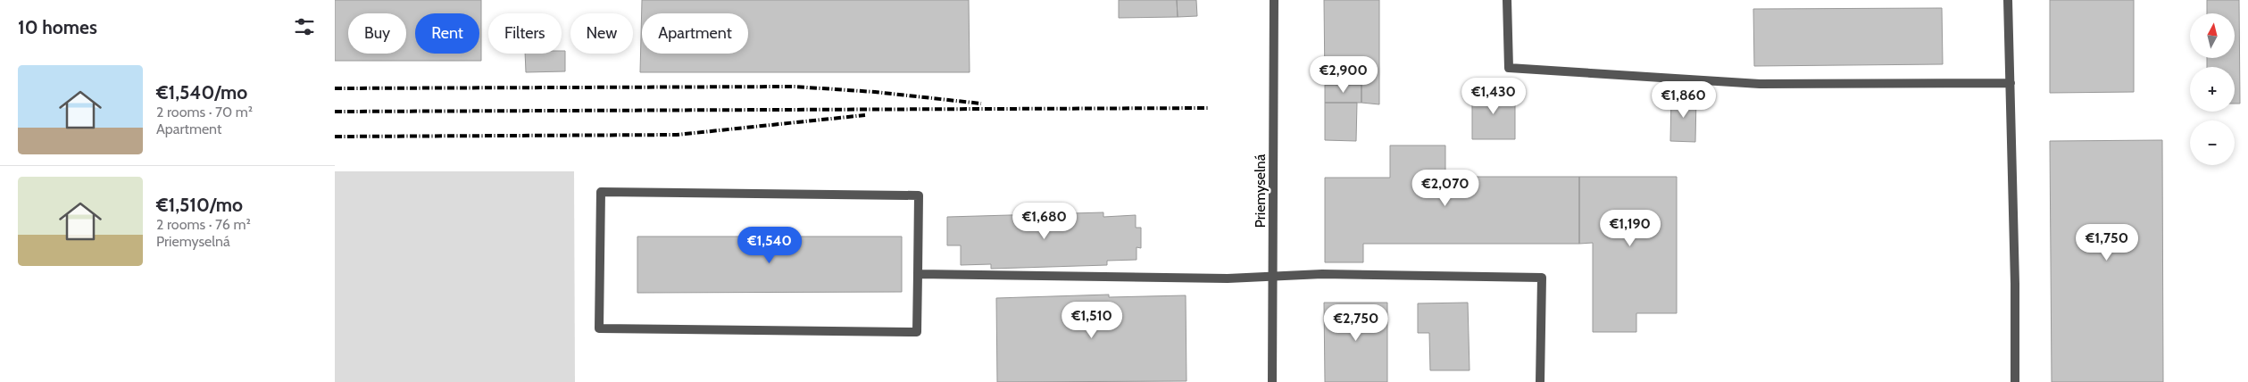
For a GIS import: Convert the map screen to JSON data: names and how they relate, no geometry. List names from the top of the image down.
{
  "streets": {
    "street": ["Priemyselná"]
  },
  "north": "top",
  "page": {
    "heading": "10 homes",
    "map_buttons": ["+", "−"],
    "chip": [
      "Buy",
      "Rent",
      "Filters",
      "New",
      "Apartment"
    ],
    "list": [
      {
        "name": "€1,540/mo",
        "note": "2 rooms · 70 m² · Apartment"
      },
      {
        "name": "€1,510/mo",
        "note": "2 rooms · 76 m² · Priemyselná"
      }
    ],
    "price": [
      "€2,900",
      "€1,430",
      "€1,860",
      "€2,070",
      "€1,680",
      "€1,190",
      "€1,750",
      "€1,540",
      "€1,510",
      "€2,750"
    ]
  }
}
